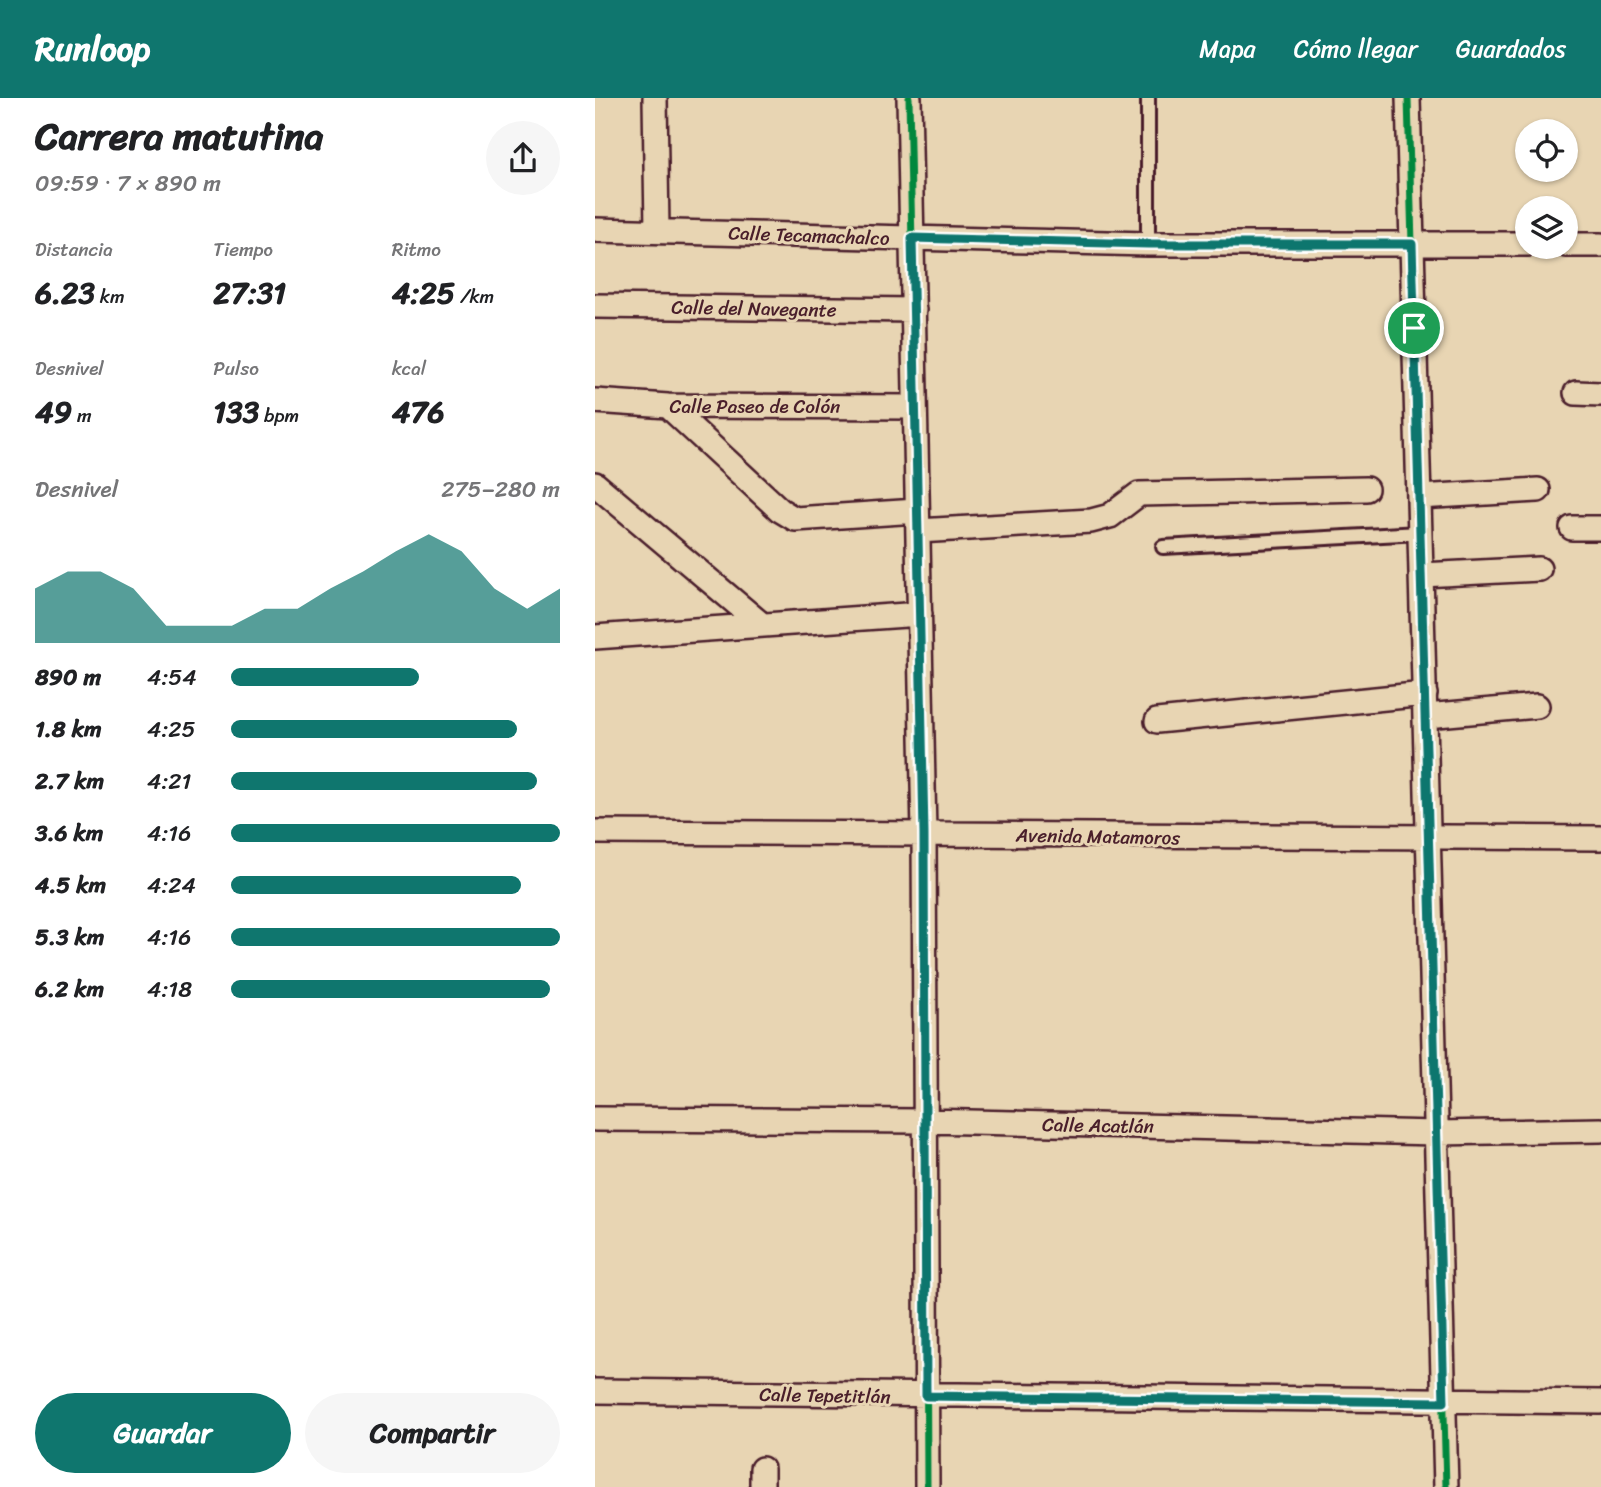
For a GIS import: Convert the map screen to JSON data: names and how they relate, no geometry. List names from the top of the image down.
{
  "streets": {
    "street": [
      "Calle Tecamachalco",
      "Calle del Navegante",
      "Calle Paseo de Colón",
      "Avenida Matamoros",
      "Calle Acatlán",
      "Calle Tepetitlán"
    ]
  },
  "page": {
    "header": "Runloop",
    "nav": ["Mapa", "Cómo llegar", "Guardados"],
    "heading": ["Carrera matutina", "09:59 · 7 × 890 m"],
    "stats": [
      ["Distancia", "6.23 km"],
      ["Tiempo", "27:31"],
      ["Ritmo", "4:25 /km"],
      ["Desnivel", "49 m"],
      ["Pulso", "133 bpm"],
      ["kcal", "476"]
    ],
    "chart": ["Desnivel", "275–280 m"],
    "list": [
      {
        "name": "890 m",
        "note": "4:54"
      },
      {
        "name": "1.8 km",
        "note": "4:25"
      },
      {
        "name": "2.7 km",
        "note": "4:21"
      },
      {
        "name": "3.6 km",
        "note": "4:16"
      },
      {
        "name": "4.5 km",
        "note": "4:24"
      },
      {
        "name": "5.3 km",
        "note": "4:16"
      },
      {
        "name": "6.2 km",
        "note": "4:18"
      }
    ],
    "buttons": ["Guardar", "Compartir"]
  }
}
